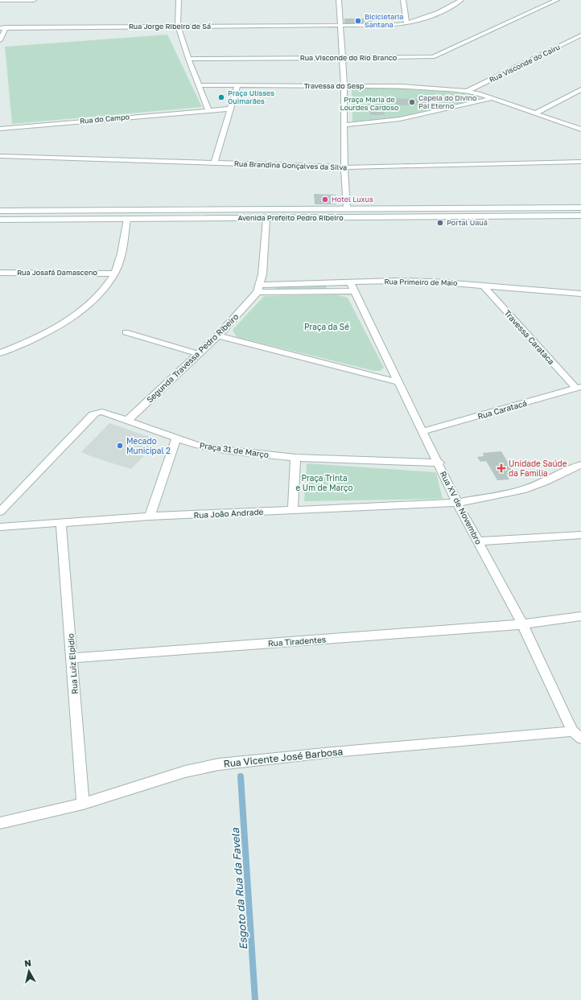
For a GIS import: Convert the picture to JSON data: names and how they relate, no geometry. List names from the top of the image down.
{
  "streets": {
    "street": [
      "Rua Jorge Ribeiro de Sá",
      "Rua Visconde do Rio Branco",
      "Rua Visconde do Cairu",
      "Travessa do Sesp",
      "Rua do Campo",
      "Rua Brandina Gonçalves da Silva",
      "Avenida Prefeito Pedro Ribeiro",
      "Rua Josafá Damasceno",
      "Rua Primeiro de Maio",
      "Travessa Carataca",
      "Segunda Travessa Pedro Ribeiro",
      "Rua Caratacá",
      "Praça 31 de Março",
      "Rua XV de Novembro",
      "Rua João Andrade",
      "Rua Tiradentes",
      "Rua Luiz Elpidio",
      "Rua Vicente José Barbosa"
    ]
  },
  "crossings": [
    ["Rua Visconde do Cairu", "Travessa do Sesp"],
    ["Rua Primeiro de Maio", "Travessa Carataca"],
    ["Rua Primeiro de Maio", "Segunda Travessa Pedro Ribeiro"],
    ["Rua Primeiro de Maio", "Rua XV de Novembro"],
    ["Travessa Carataca", "Rua Caratacá"],
    ["Segunda Travessa Pedro Ribeiro", "Praça 31 de Março"],
    ["Rua Caratacá", "Rua XV de Novembro"],
    ["Praça 31 de Março", "Rua XV de Novembro"],
    ["Rua XV de Novembro", "Rua João Andrade"],
    ["Rua XV de Novembro", "Rua Tiradentes"],
    ["Rua XV de Novembro", "Rua Vicente José Barbosa"],
    ["Rua João Andrade", "Rua Luiz Elpidio"],
    ["Rua Tiradentes", "Rua Luiz Elpidio"],
    ["Rua Luiz Elpidio", "Rua Vicente José Barbosa"]
  ],
  "water": ["Esgoto da Rua da Favela"],
  "parks": ["Praça Maria de Lourdes Cardoso", "Praça da Sé", "Praça Trinta e Um de Março"],
  "places": {
    "other": [
      "Bicicletaria Santana",
      "Praça Ulisses Guimarães",
      "Capela do Divino Pai Eterno",
      "Hotel Luxus",
      "Portal Uauá",
      "Mecado Municipal 2"
    ],
    "health": ["Unidade Saúde da Familia"]
  },
  "north": "top"
}
